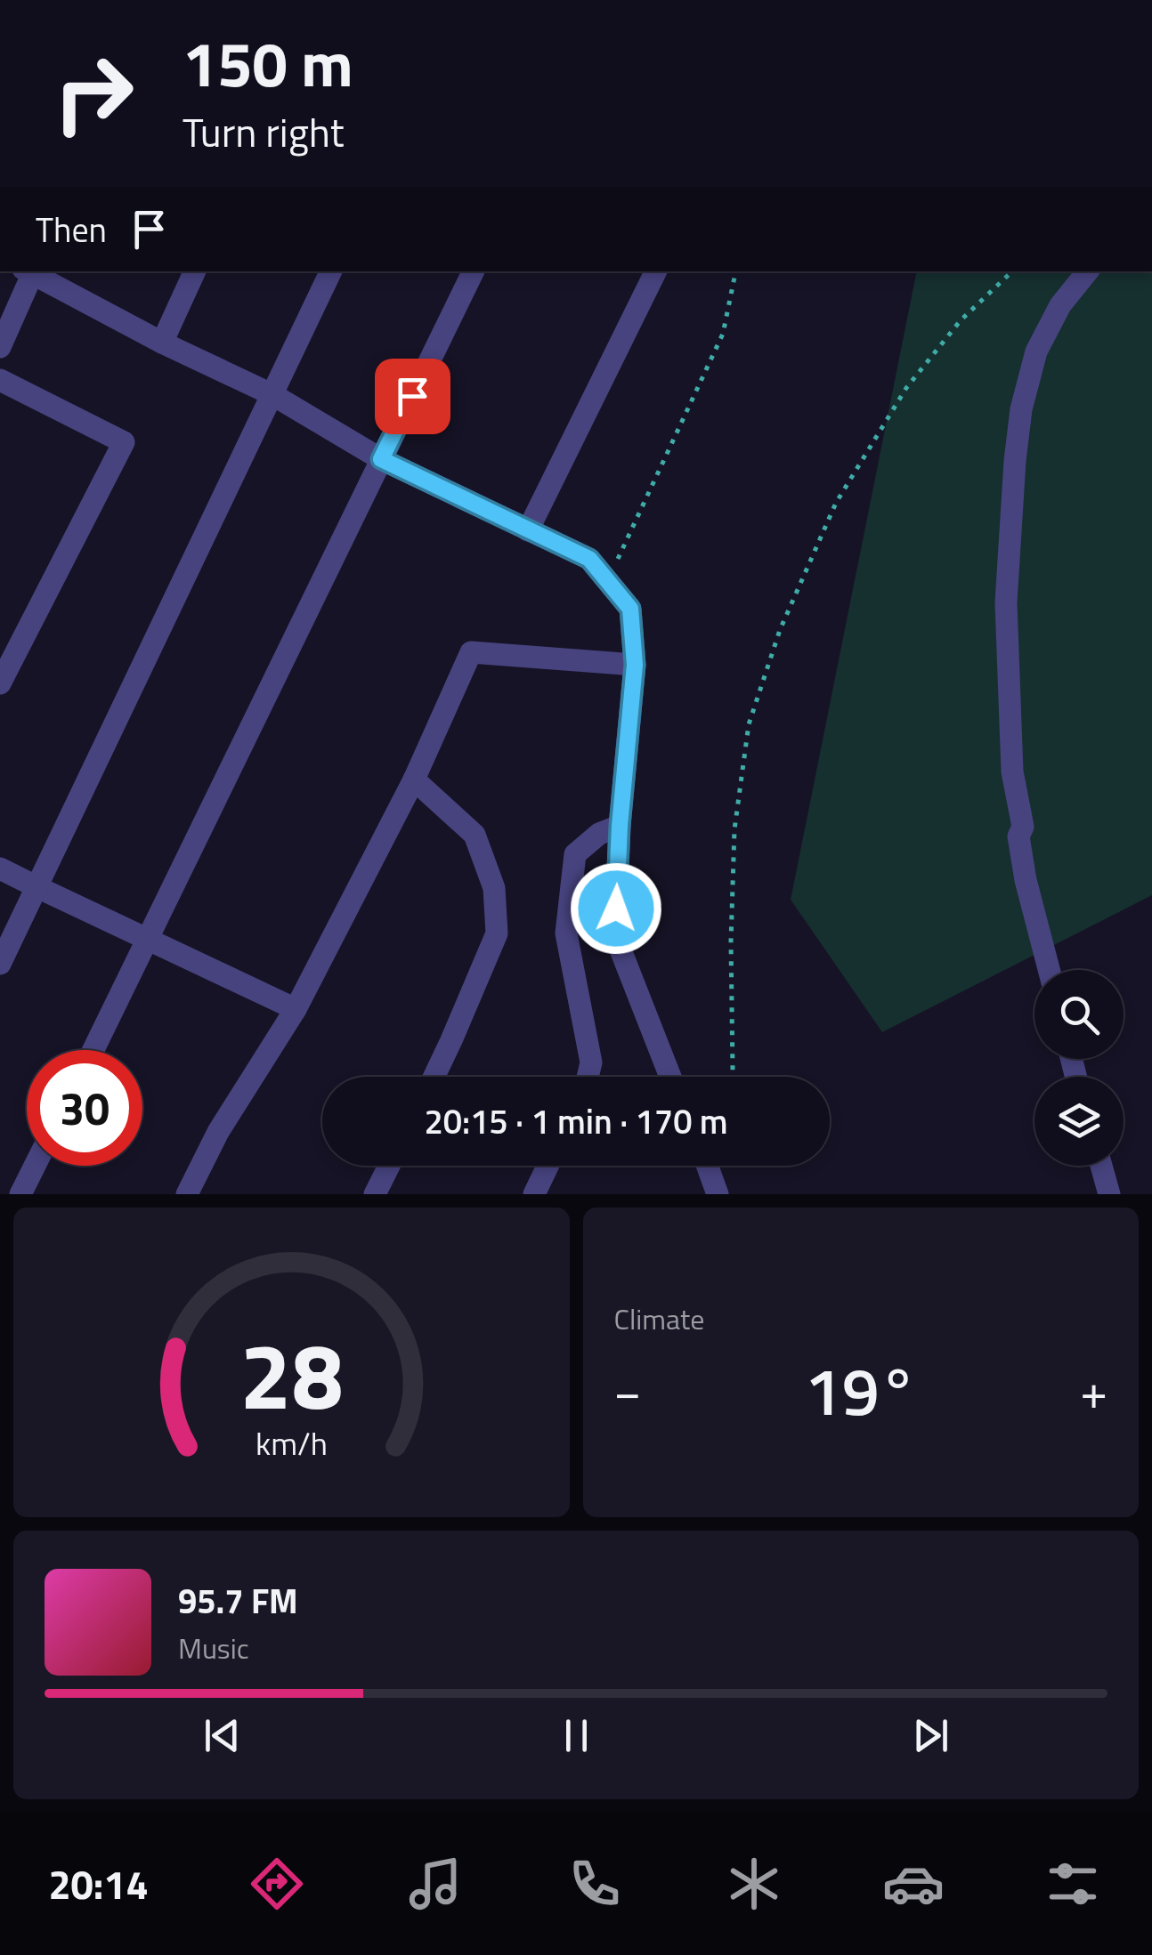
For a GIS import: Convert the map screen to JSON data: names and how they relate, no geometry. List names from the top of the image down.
{
  "page": {
    "turn": ["150 m", "Turn right"],
    "then": "Then",
    "limit": "30",
    "trip": "20:15 · 1 min · 170 m",
    "tile": "Climate",
    "heat": ["−", "19°", "+"],
    "song": ["95.7 FM", "Music"],
    "tabs": "20:14",
    "gauge": ["28", "km/h"]
  }
}
